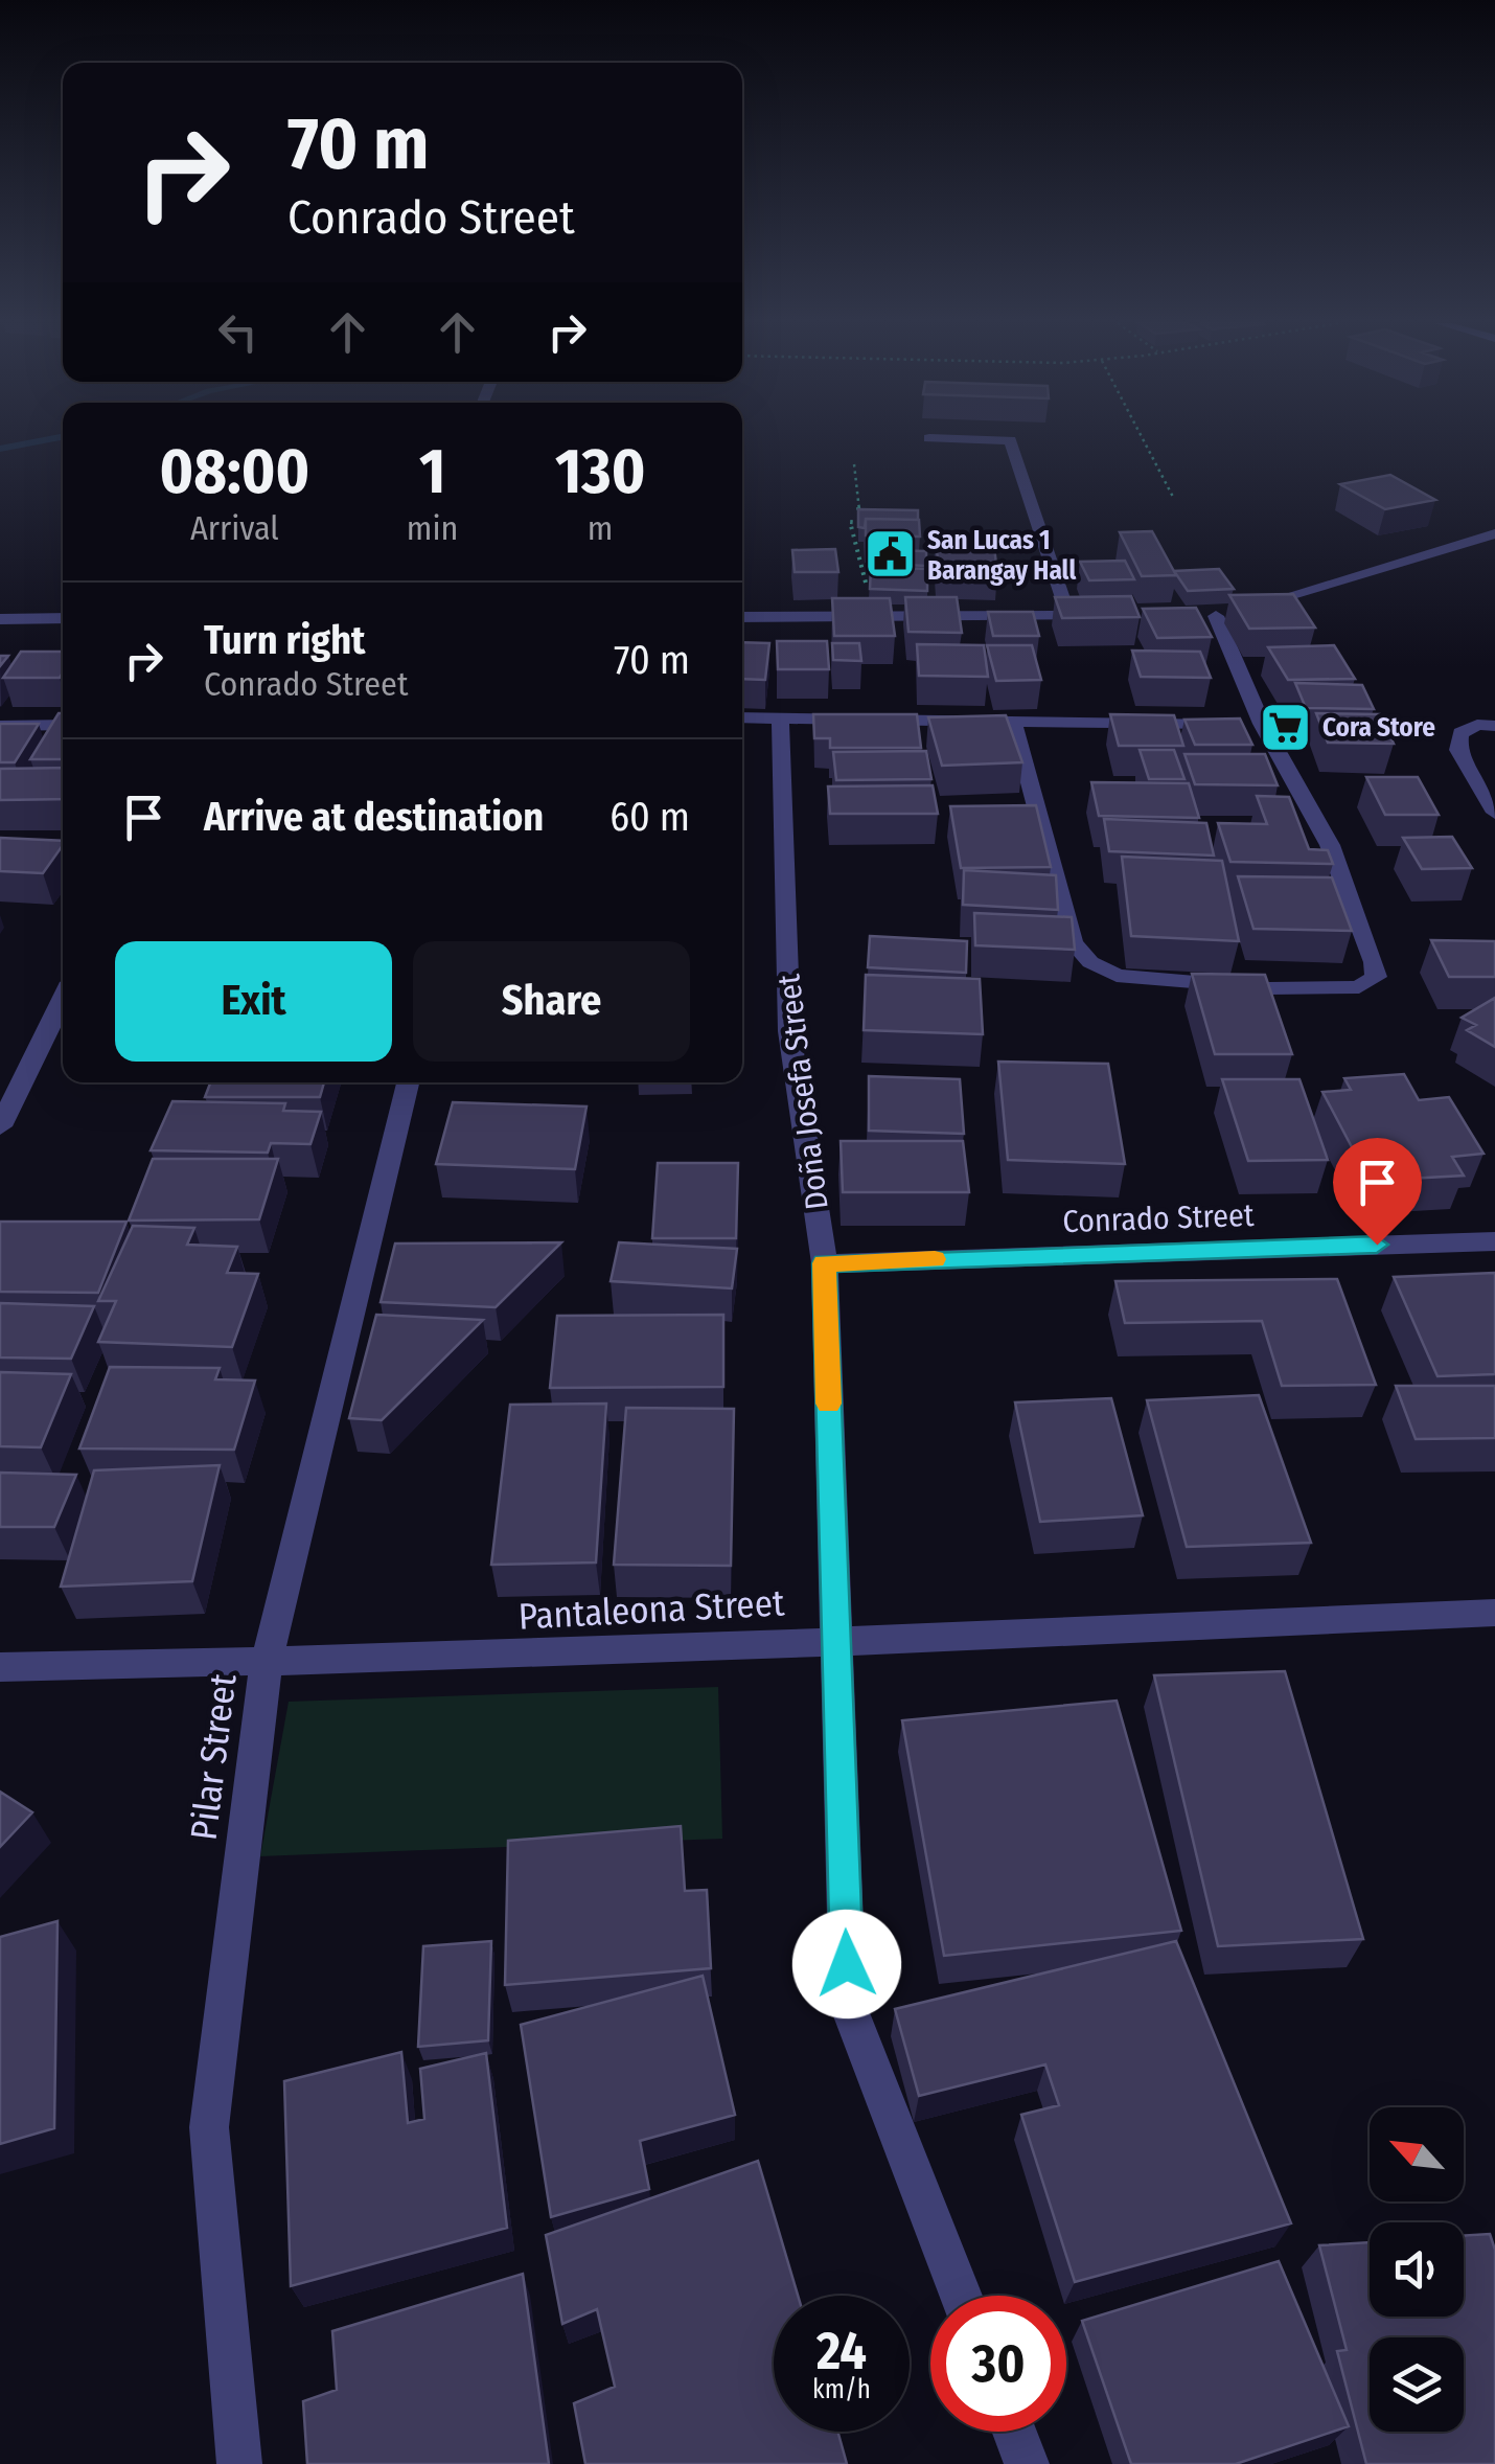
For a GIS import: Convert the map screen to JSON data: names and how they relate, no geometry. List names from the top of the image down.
{
  "streets": {
    "street": [
      "Doña Josefa Street",
      "Conrado Street",
      "Pantaleona Street",
      "Pilar Street"
    ]
  },
  "crossings": [
    ["Doña Josefa Street", "Conrado Street"],
    ["Doña Josefa Street", "Pantaleona Street"],
    ["Pantaleona Street", "Pilar Street"]
  ],
  "places": {
    "public building": ["San Lucas 1 Barangay Hall"],
    "supermarket": ["Cora Store"]
  },
  "north": "top left",
  "page": {
    "turn": ["70 m", "Conrado Street"],
    "eta": [
      "08:00",
      "Arrival",
      "1",
      "min",
      "130",
      "m"
    ],
    "list": [
      {
        "name": "Turn right",
        "note": "Conrado Street",
        "value": "70 m"
      },
      {
        "name": "Arrive at destination",
        "value": "60 m"
      }
    ],
    "buttons": ["Exit", "Share"],
    "speed": "24 km/h",
    "limit": "30"
  }
}
